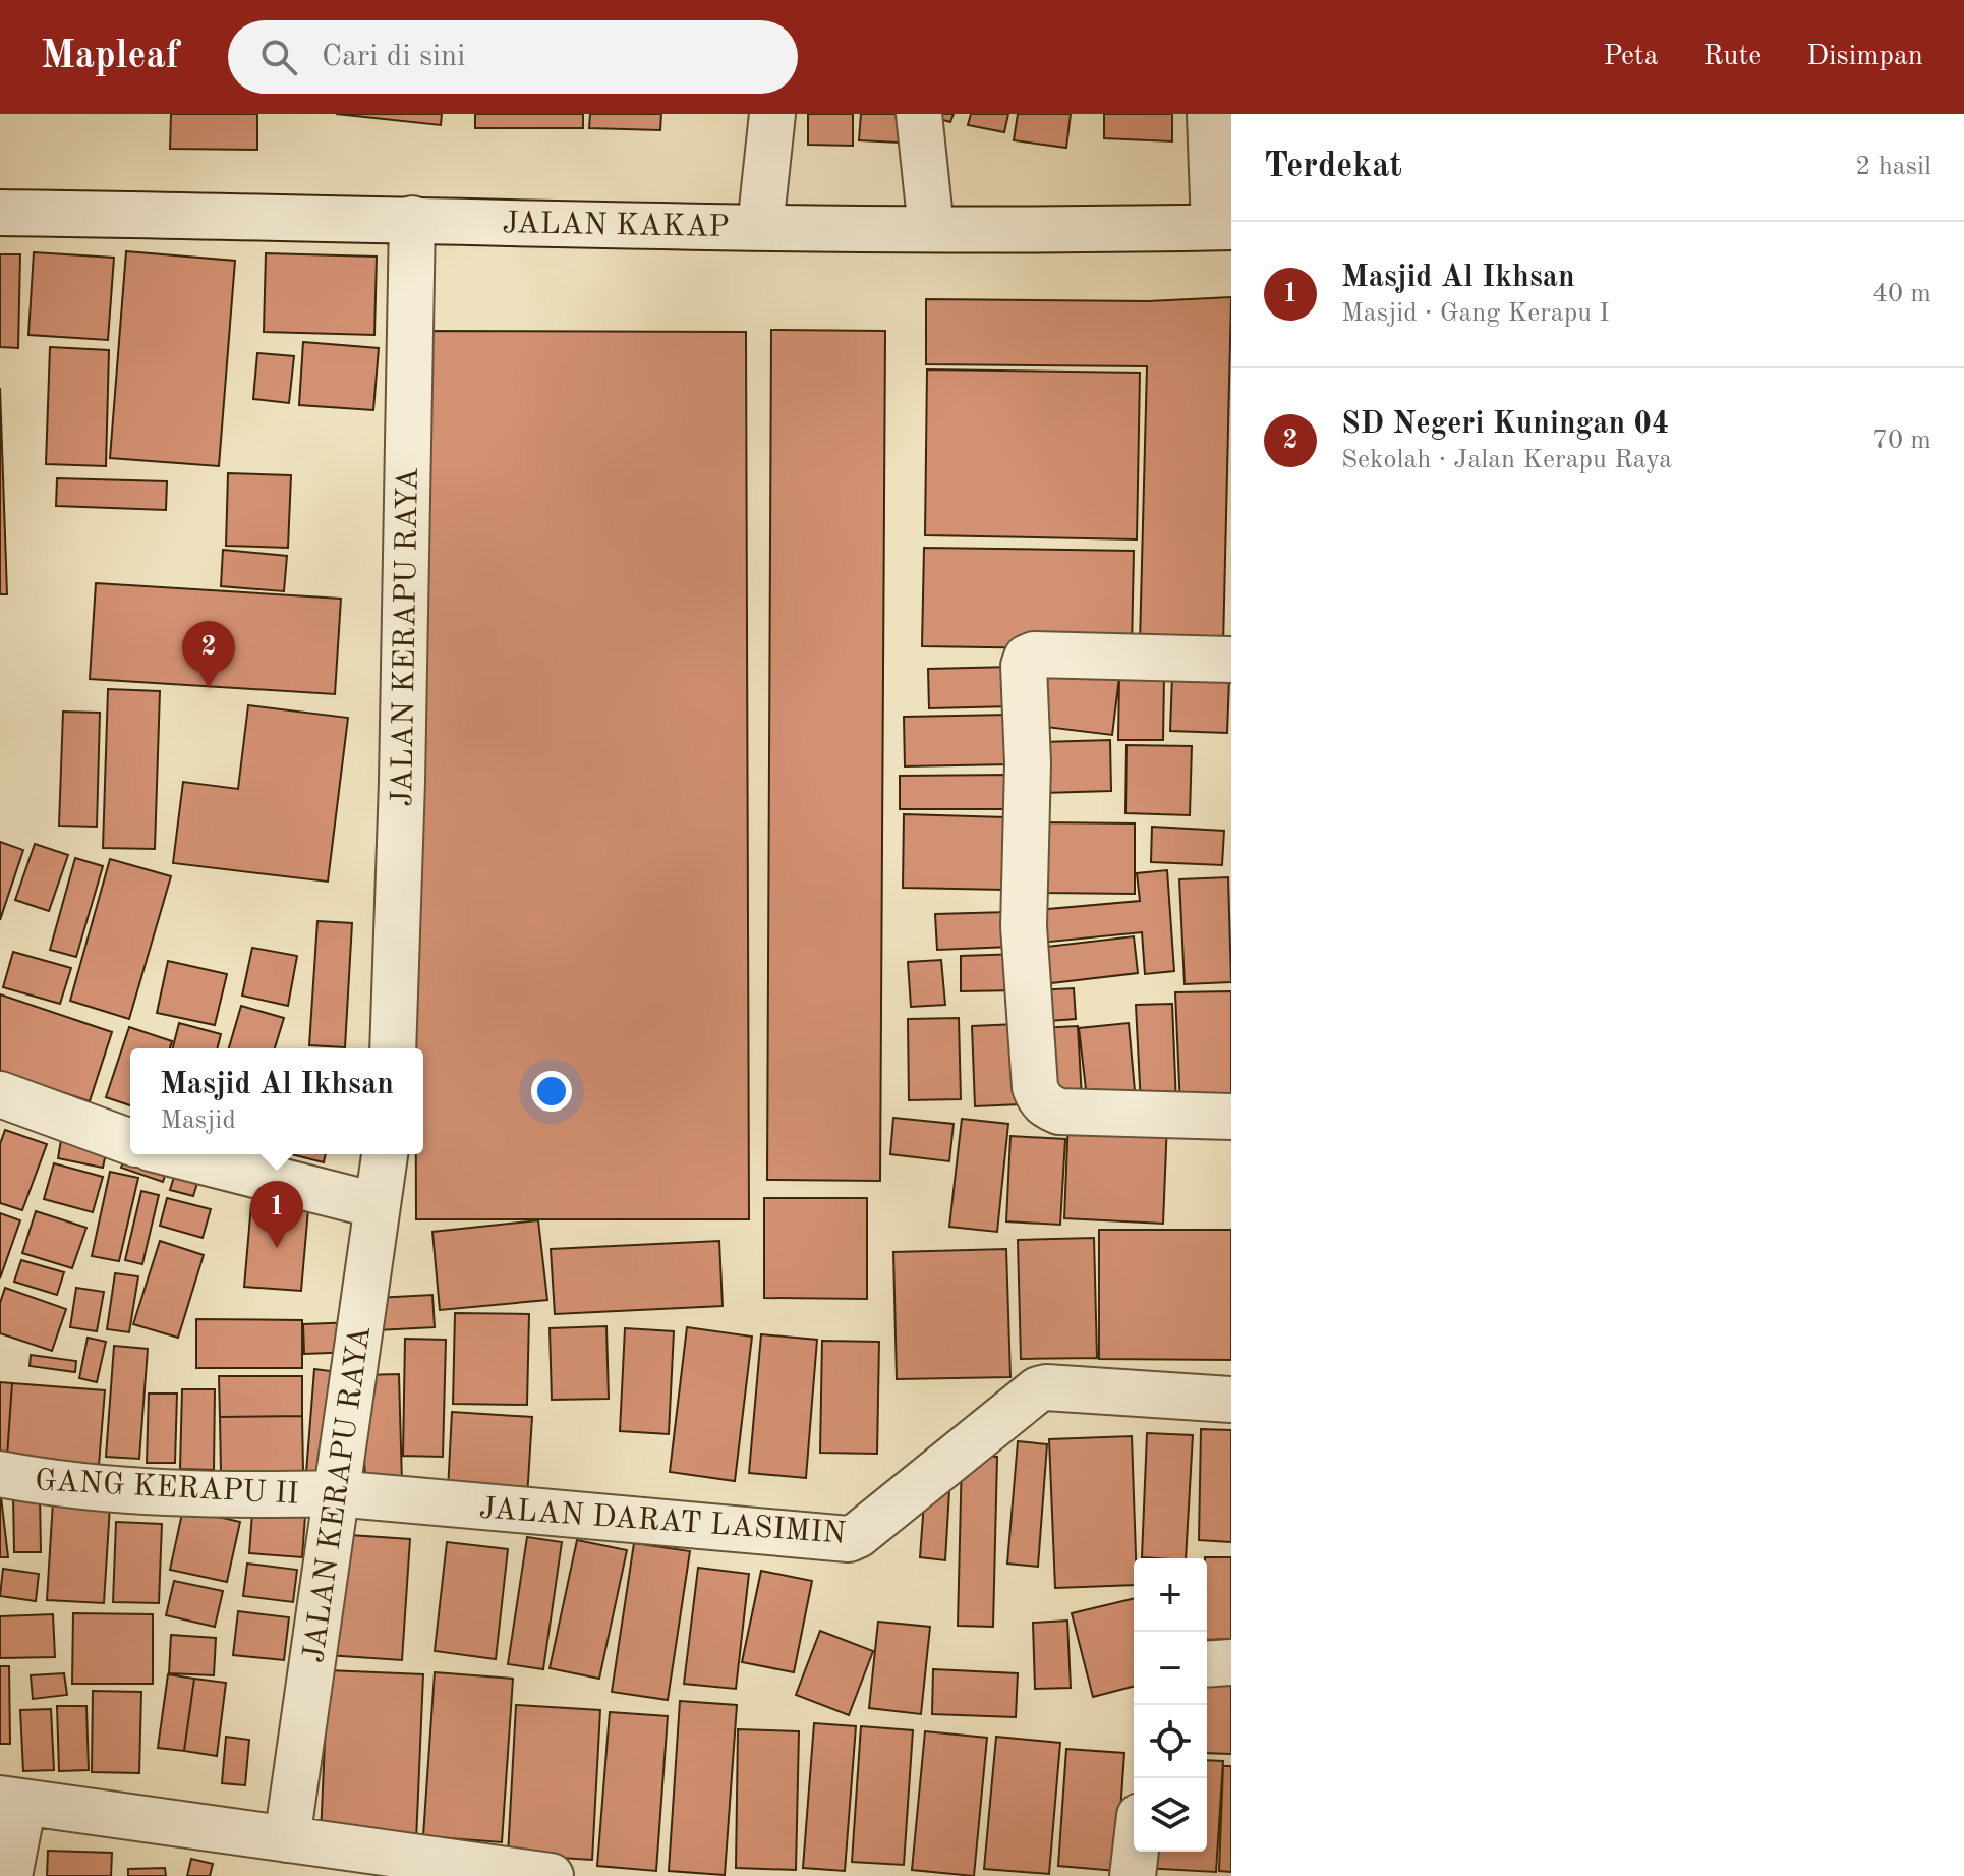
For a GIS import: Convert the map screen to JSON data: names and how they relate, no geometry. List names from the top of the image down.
{
  "streets": {
    "street": [
      "JALAN KAKAP",
      "JALAN KERAPU RAYA",
      "GANG KERAPU II",
      "JALAN DARAT LASIMIN"
    ]
  },
  "crossings": [
    ["JALAN KAKAP", "JALAN KERAPU RAYA"],
    ["JALAN KERAPU RAYA", "GANG KERAPU II"],
    ["JALAN KERAPU RAYA", "JALAN DARAT LASIMIN"],
    ["GANG KERAPU II", "JALAN DARAT LASIMIN"]
  ],
  "page": {
    "header": "Mapleaf",
    "search": "Cari di sini",
    "nav": ["Peta", "Rute", "Disimpan"],
    "heading": ["Terdekat", "2 hasil"],
    "list": [
      {
        "mark": "1",
        "name": "Masjid Al Ikhsan",
        "note": "Masjid · Gang Kerapu I",
        "value": "40 m"
      },
      {
        "mark": "2",
        "name": "SD Negeri Kuningan 04",
        "note": "Sekolah · Jalan Kerapu Raya",
        "value": "70 m"
      }
    ],
    "pins": ["2", "1"],
    "popup": ["Masjid Al Ikhsan", "Masjid"],
    "map_buttons": ["+", "−"]
  }
}
